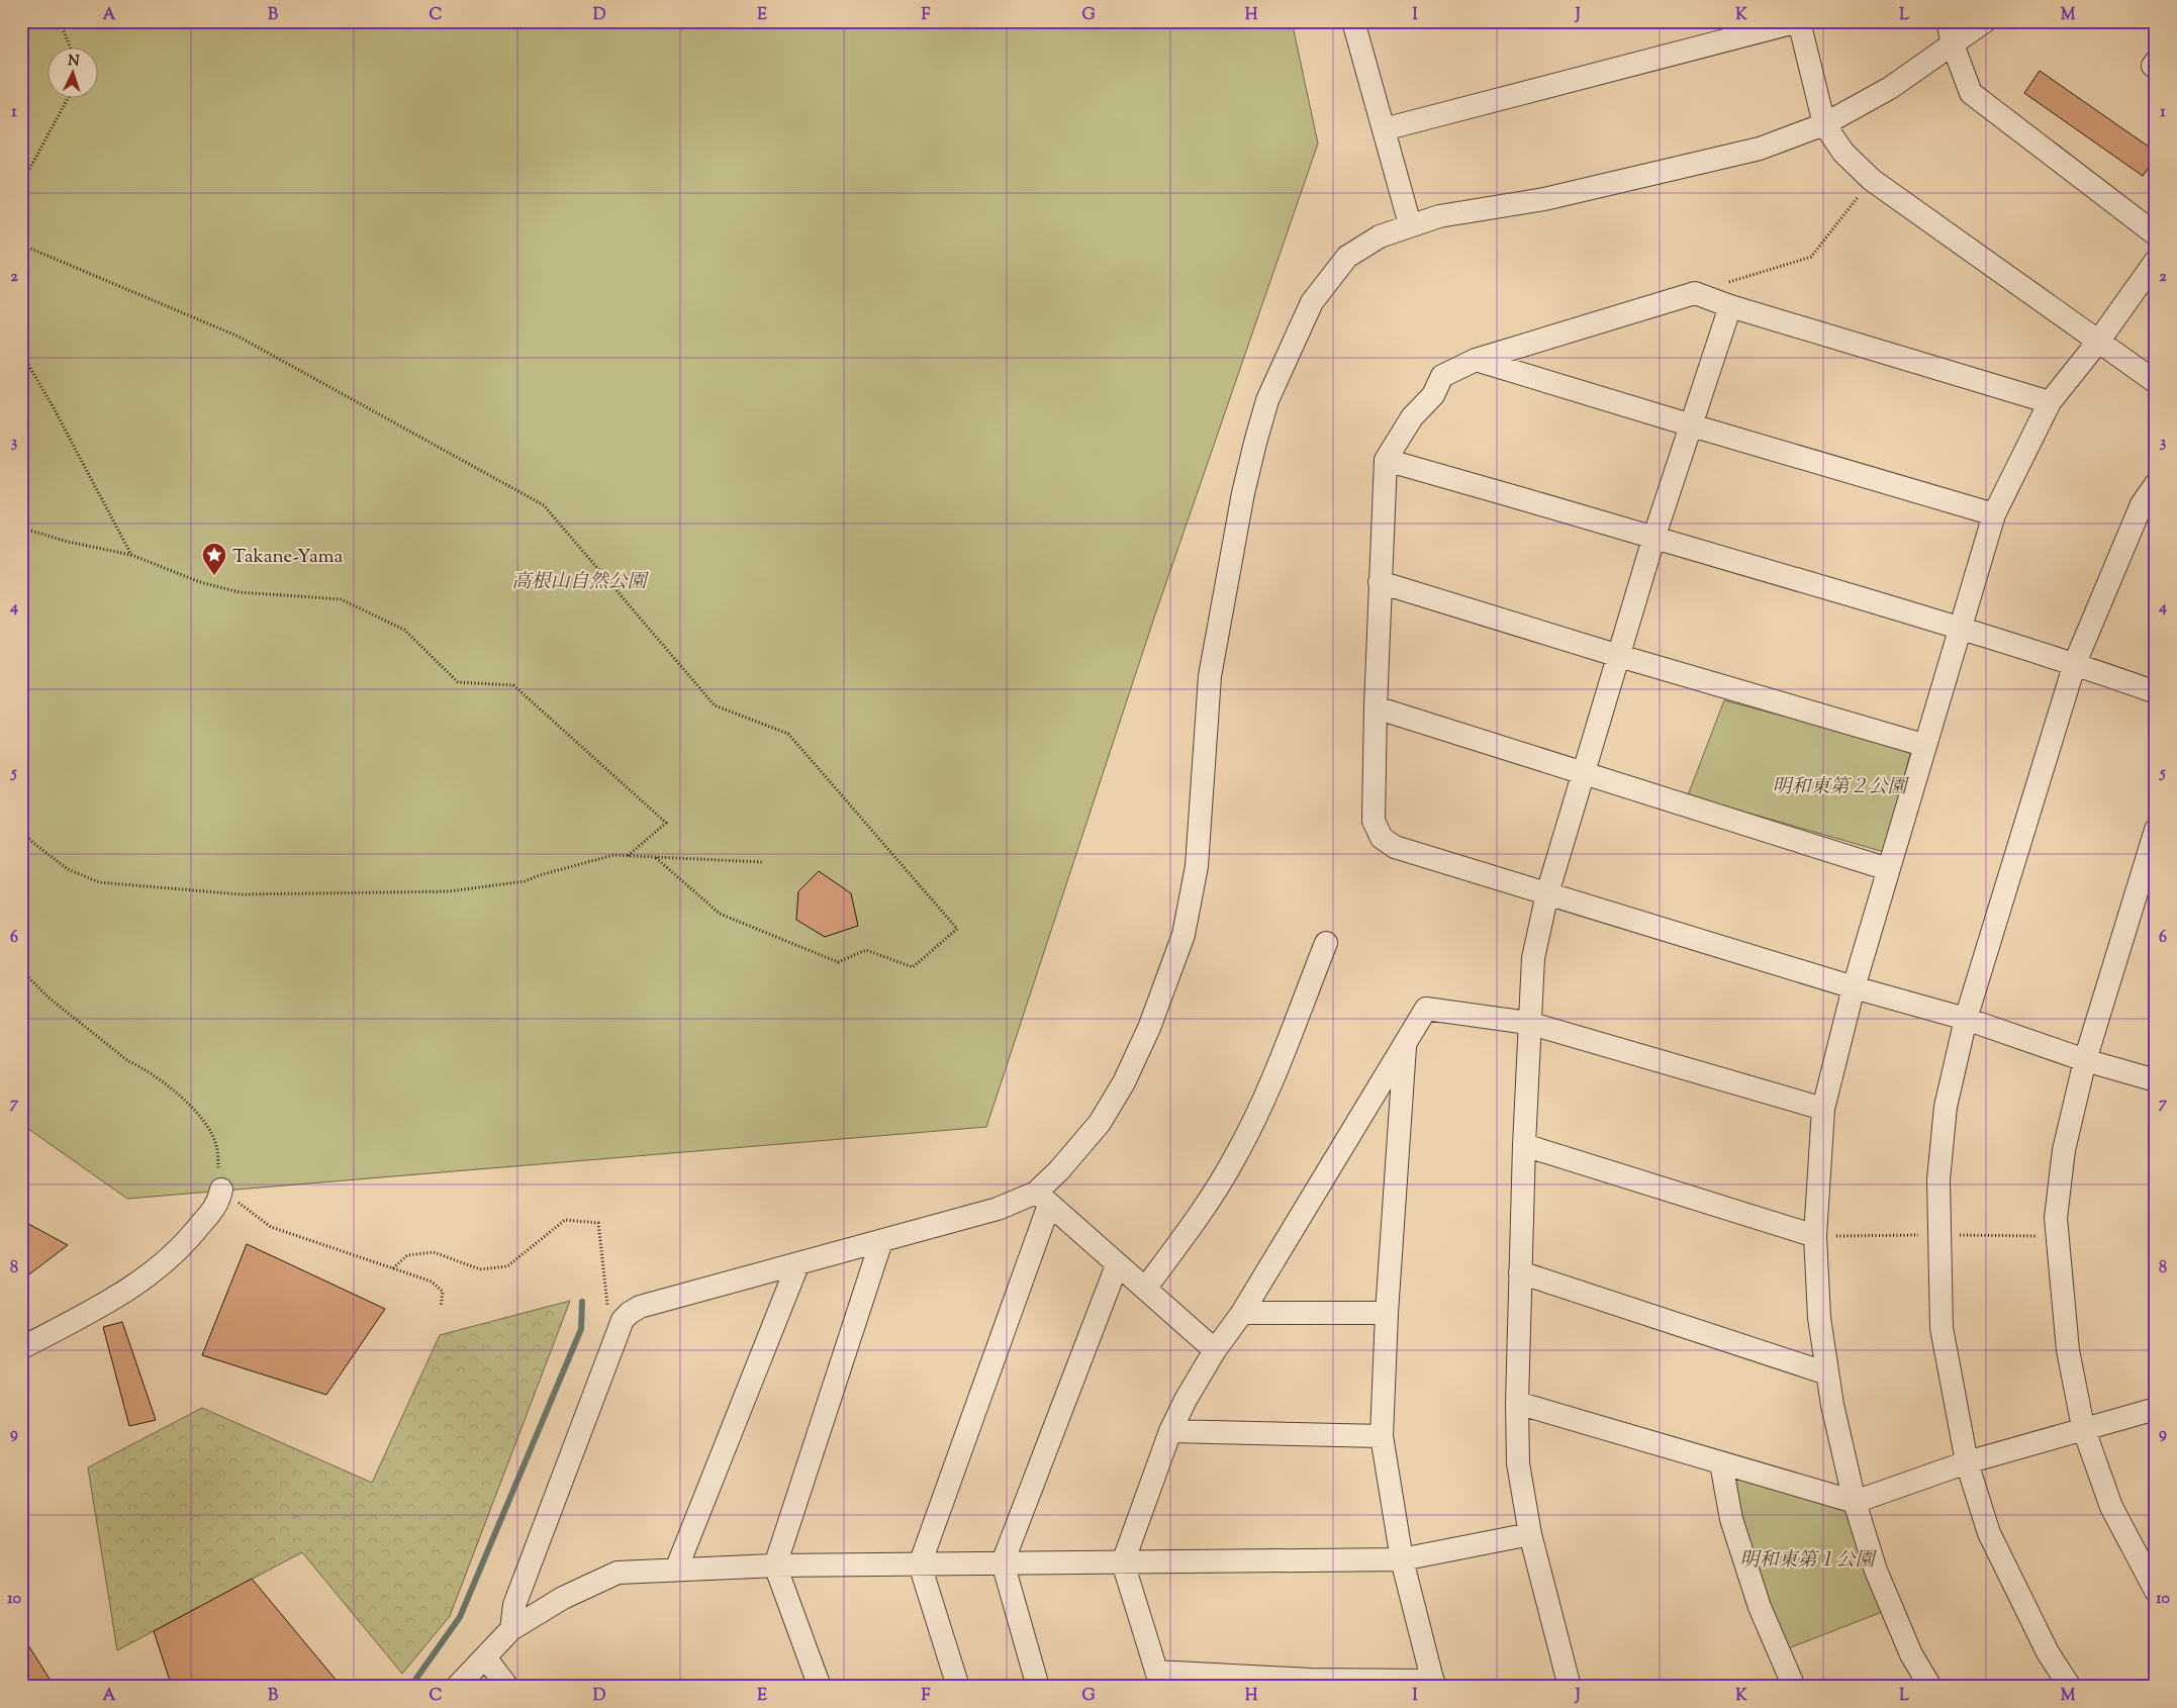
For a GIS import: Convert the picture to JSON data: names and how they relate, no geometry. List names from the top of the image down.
{
  "parks": ["高根山自然公園", "明和東第２公園", "明和東第１公園"],
  "places": {
    "place": ["Takane-Yama"]
  },
  "north": "top",
  "grid": {
    "columns": [
      "A",
      "B",
      "C",
      "D",
      "E",
      "F",
      "G",
      "H",
      "I",
      "J",
      "K",
      "L",
      "M"
    ],
    "rows": [
      "1",
      "2",
      "3",
      "4",
      "5",
      "6",
      "7",
      "8",
      "9",
      "10"
    ]
  }
}
